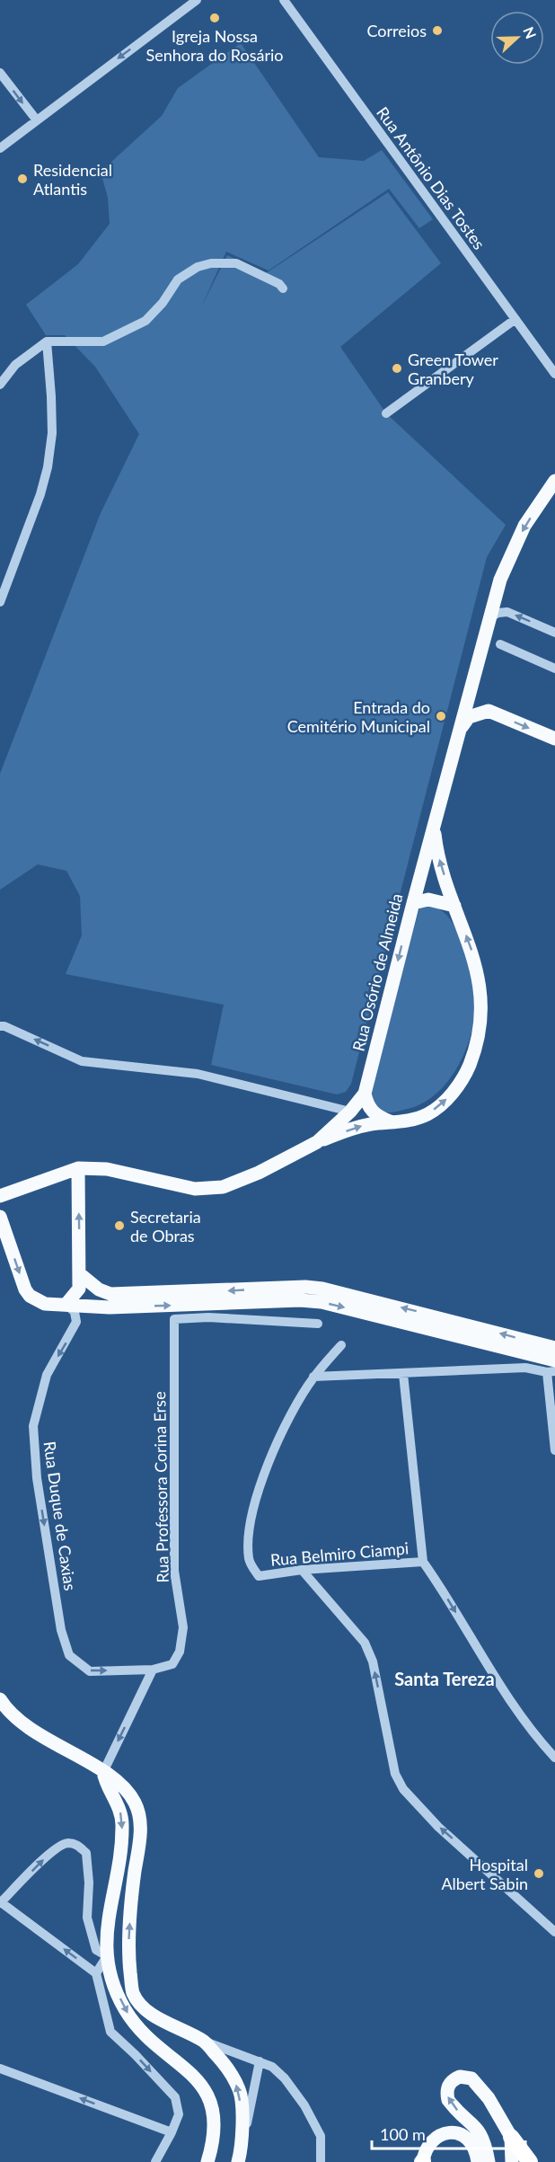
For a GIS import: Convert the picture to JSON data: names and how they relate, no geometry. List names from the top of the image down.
{
  "streets": {
    "main road": ["Rua Osório de Almeida"],
    "street": [
      "Rua Antônio Dias Tostes",
      "Rua Professora Corina Erse",
      "Rua Duque de Caxias",
      "Rua Belmiro Ciampi"
    ]
  },
  "crossings": [
    ["Rua Professora Corina Erse", "Rua Duque de Caxias"]
  ],
  "one_way": ["Rua Duque de Caxias"],
  "districts": ["Santa Tereza"],
  "places": [
    "Igreja Nossa Senhora do Rosário",
    "Correios",
    "Residencial Atlantis",
    "Green Tower Granbery",
    "Entrada do Cemitério Municipal",
    "Secretaria de Obras",
    "Hospital Albert Sabin"
  ],
  "scale_bar": "100 m",
  "north": "right"
}
